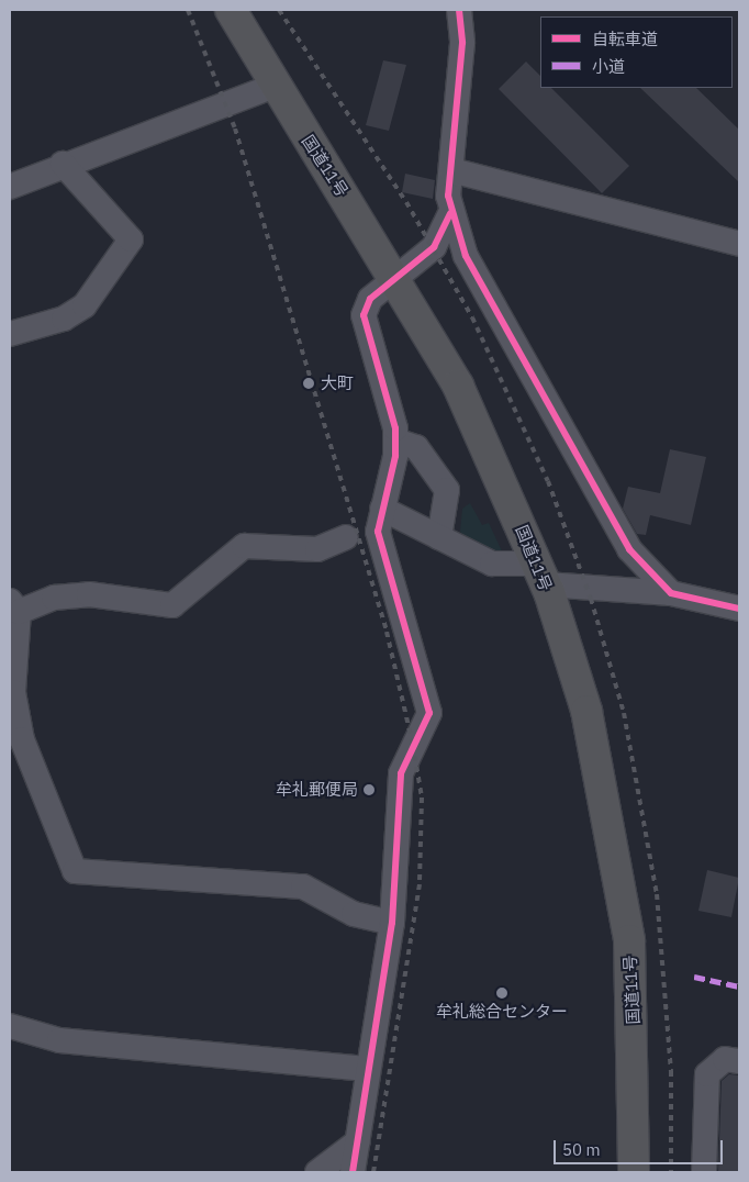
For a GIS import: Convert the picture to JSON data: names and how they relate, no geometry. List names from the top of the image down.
{
  "streets": {
    "highway": ["国道11号"]
  },
  "places": ["大町", "牟礼郵便局", "牟礼総合センター"],
  "legend": ["自転車道", "小道"],
  "scale_bar": "50 m"
}
